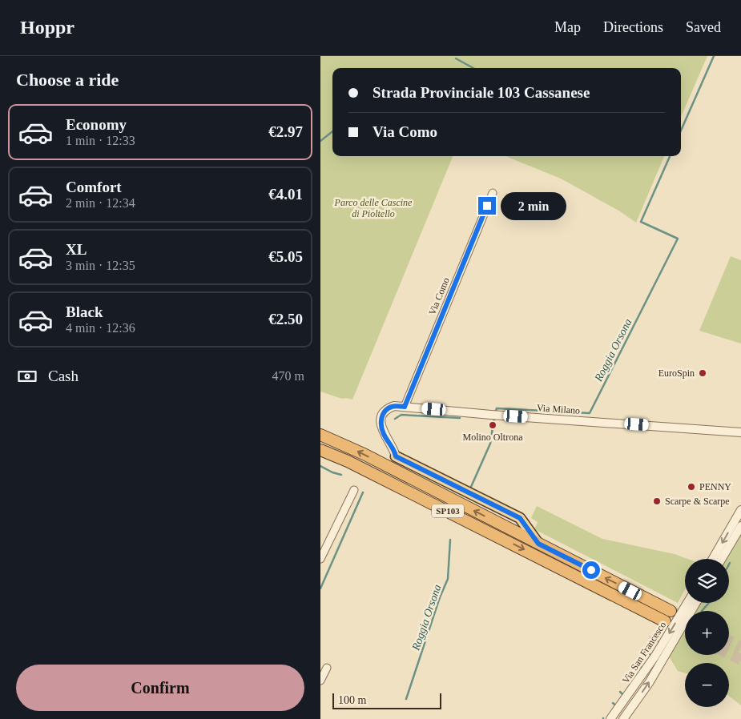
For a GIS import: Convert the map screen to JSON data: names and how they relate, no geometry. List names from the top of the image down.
{
  "streets": {
    "highway": ["SP103"],
    "street": ["Via Como", "Via Milano", "Via San Francesco"]
  },
  "crossings": [
    ["Via Como", "Via Milano"]
  ],
  "water": ["Roggia Orsona"],
  "parks": ["Parco delle Cascine di Pioltello"],
  "places": [
    "EuroSpin",
    "Molino Oltrona",
    "PENNY",
    "Scarpe & Scarpe"
  ],
  "scale_bar": "100 m",
  "page": {
    "header": "Hoppr",
    "nav": ["Map", "Directions", "Saved"],
    "heading": "Choose a ride",
    "banner": ["Strada Provinciale 103 Cassanese", "Via Como"],
    "list": [
      {
        "name": "Economy",
        "note": "1 min · 12:33",
        "value": "€2.97"
      },
      {
        "name": "Comfort",
        "note": "2 min · 12:34",
        "value": "€4.01"
      },
      {
        "name": "XL",
        "note": "3 min · 12:35",
        "value": "€5.05"
      },
      {
        "name": "Black",
        "note": "4 min · 12:36",
        "value": "€2.50"
      }
    ],
    "bubble": "2 min",
    "pay": ["Cash", "470 m"],
    "map_buttons": ["+", "−"],
    "buttons": "Confirm",
    "scale": "100 m"
  }
}
